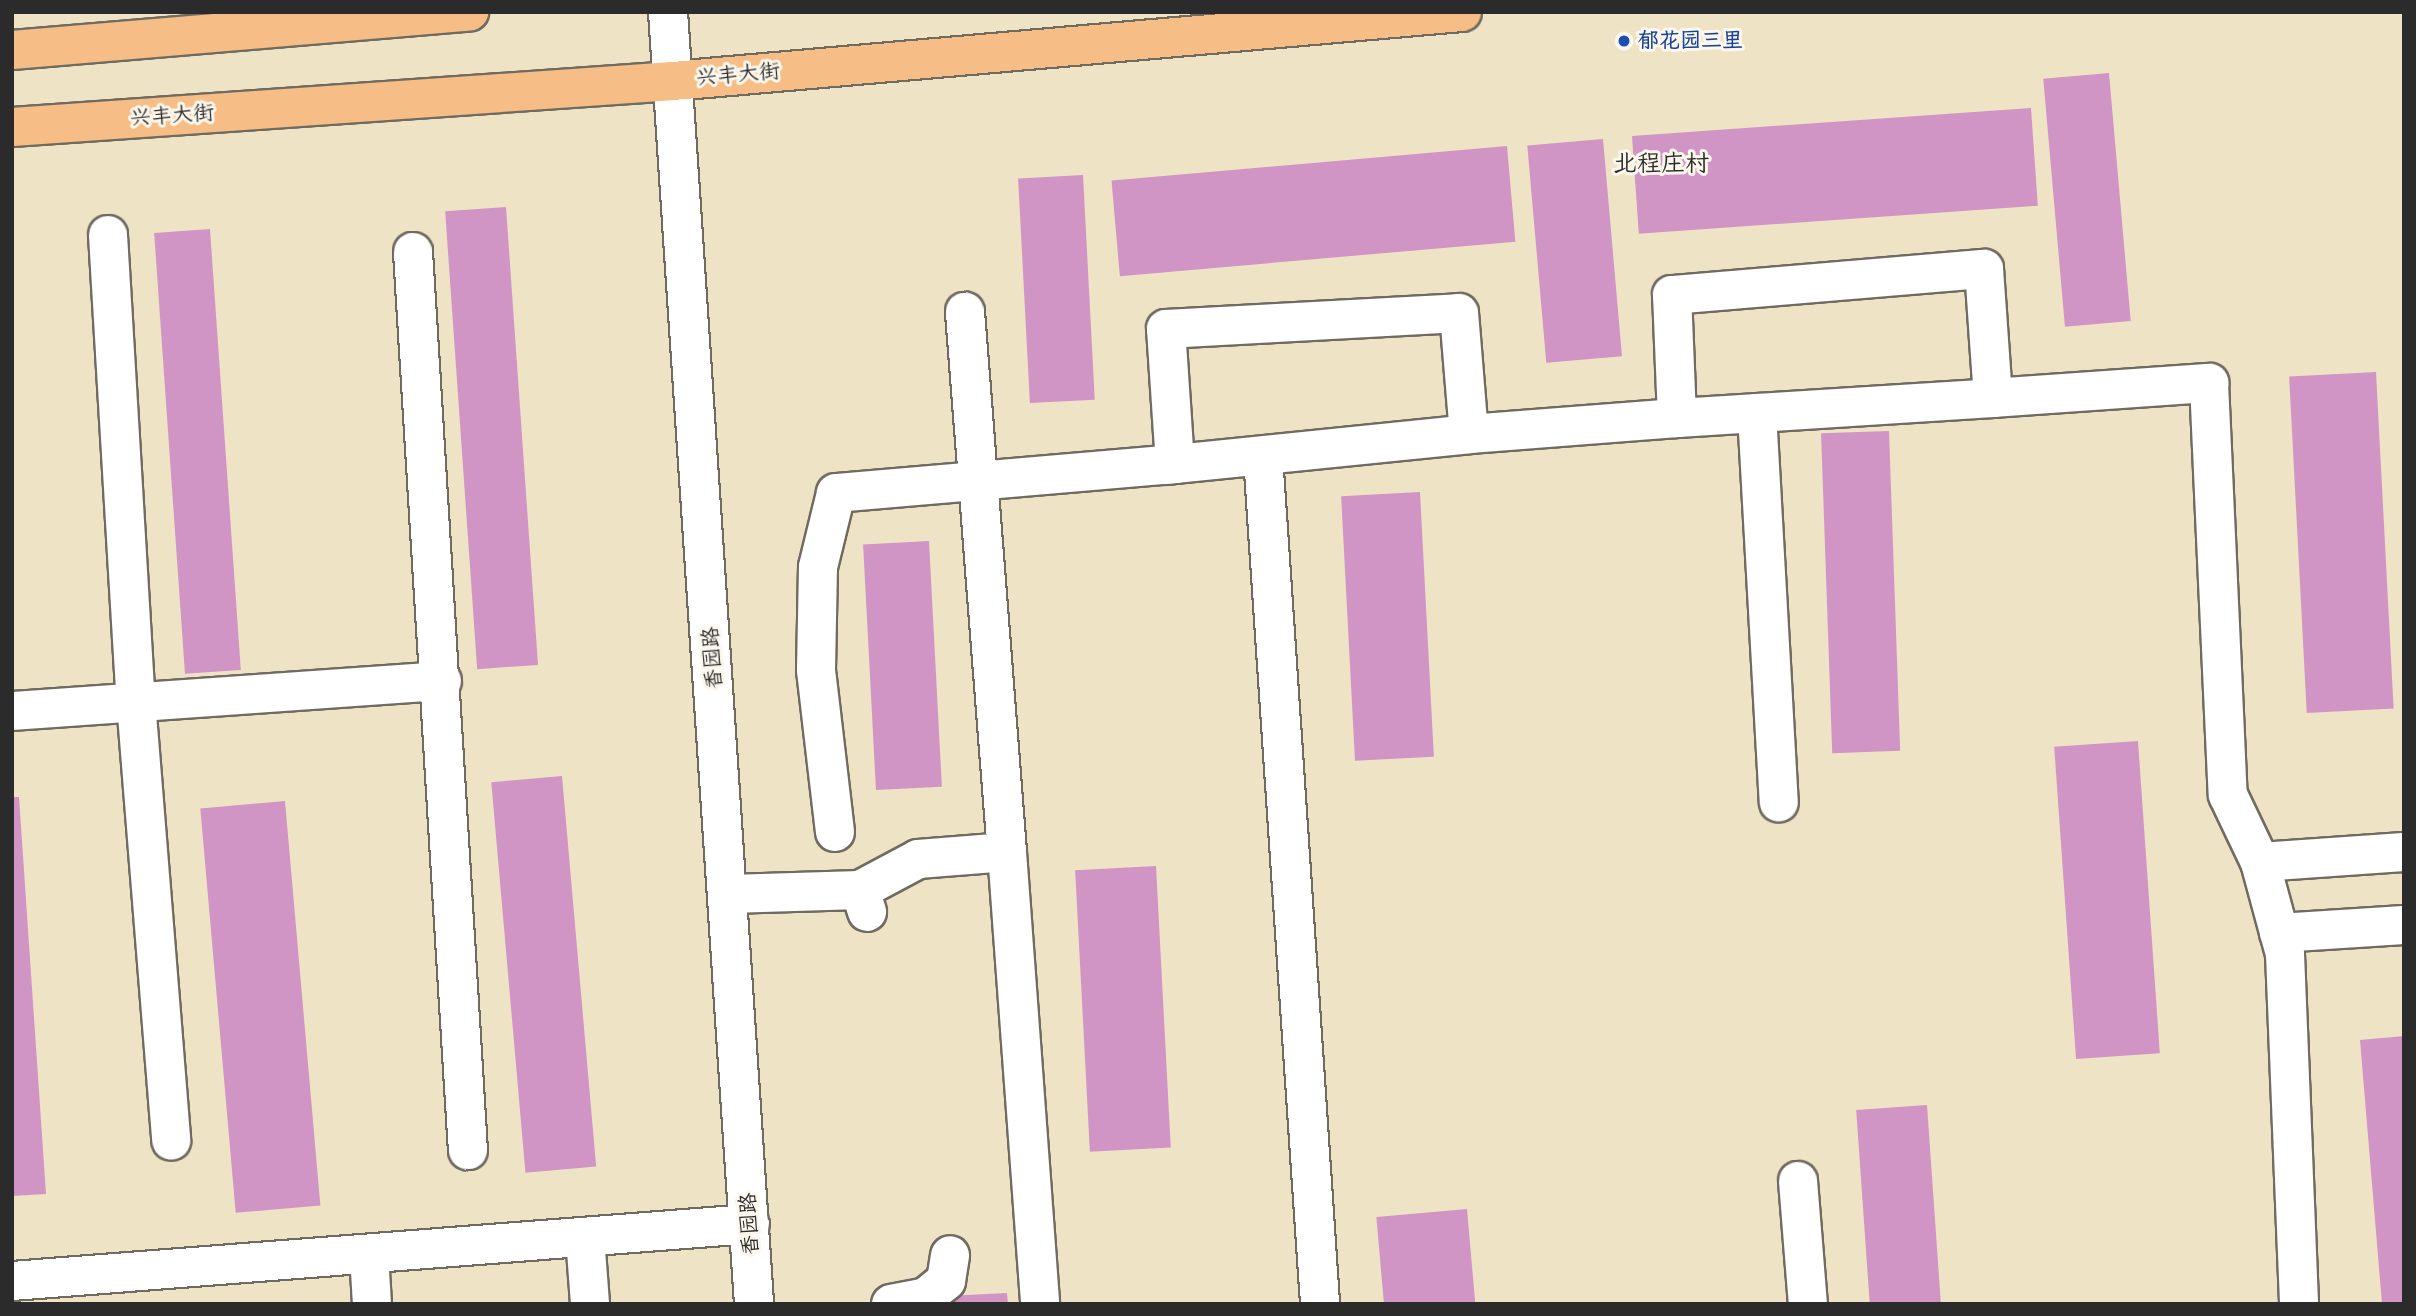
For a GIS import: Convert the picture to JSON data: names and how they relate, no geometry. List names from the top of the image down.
{
  "streets": {
    "main road": ["兴丰大街"],
    "street": ["香园路"]
  },
  "crossings": [
    ["兴丰大街", "香园路"]
  ],
  "districts": ["北程庄村"],
  "places": ["郁花园三里"]
}
